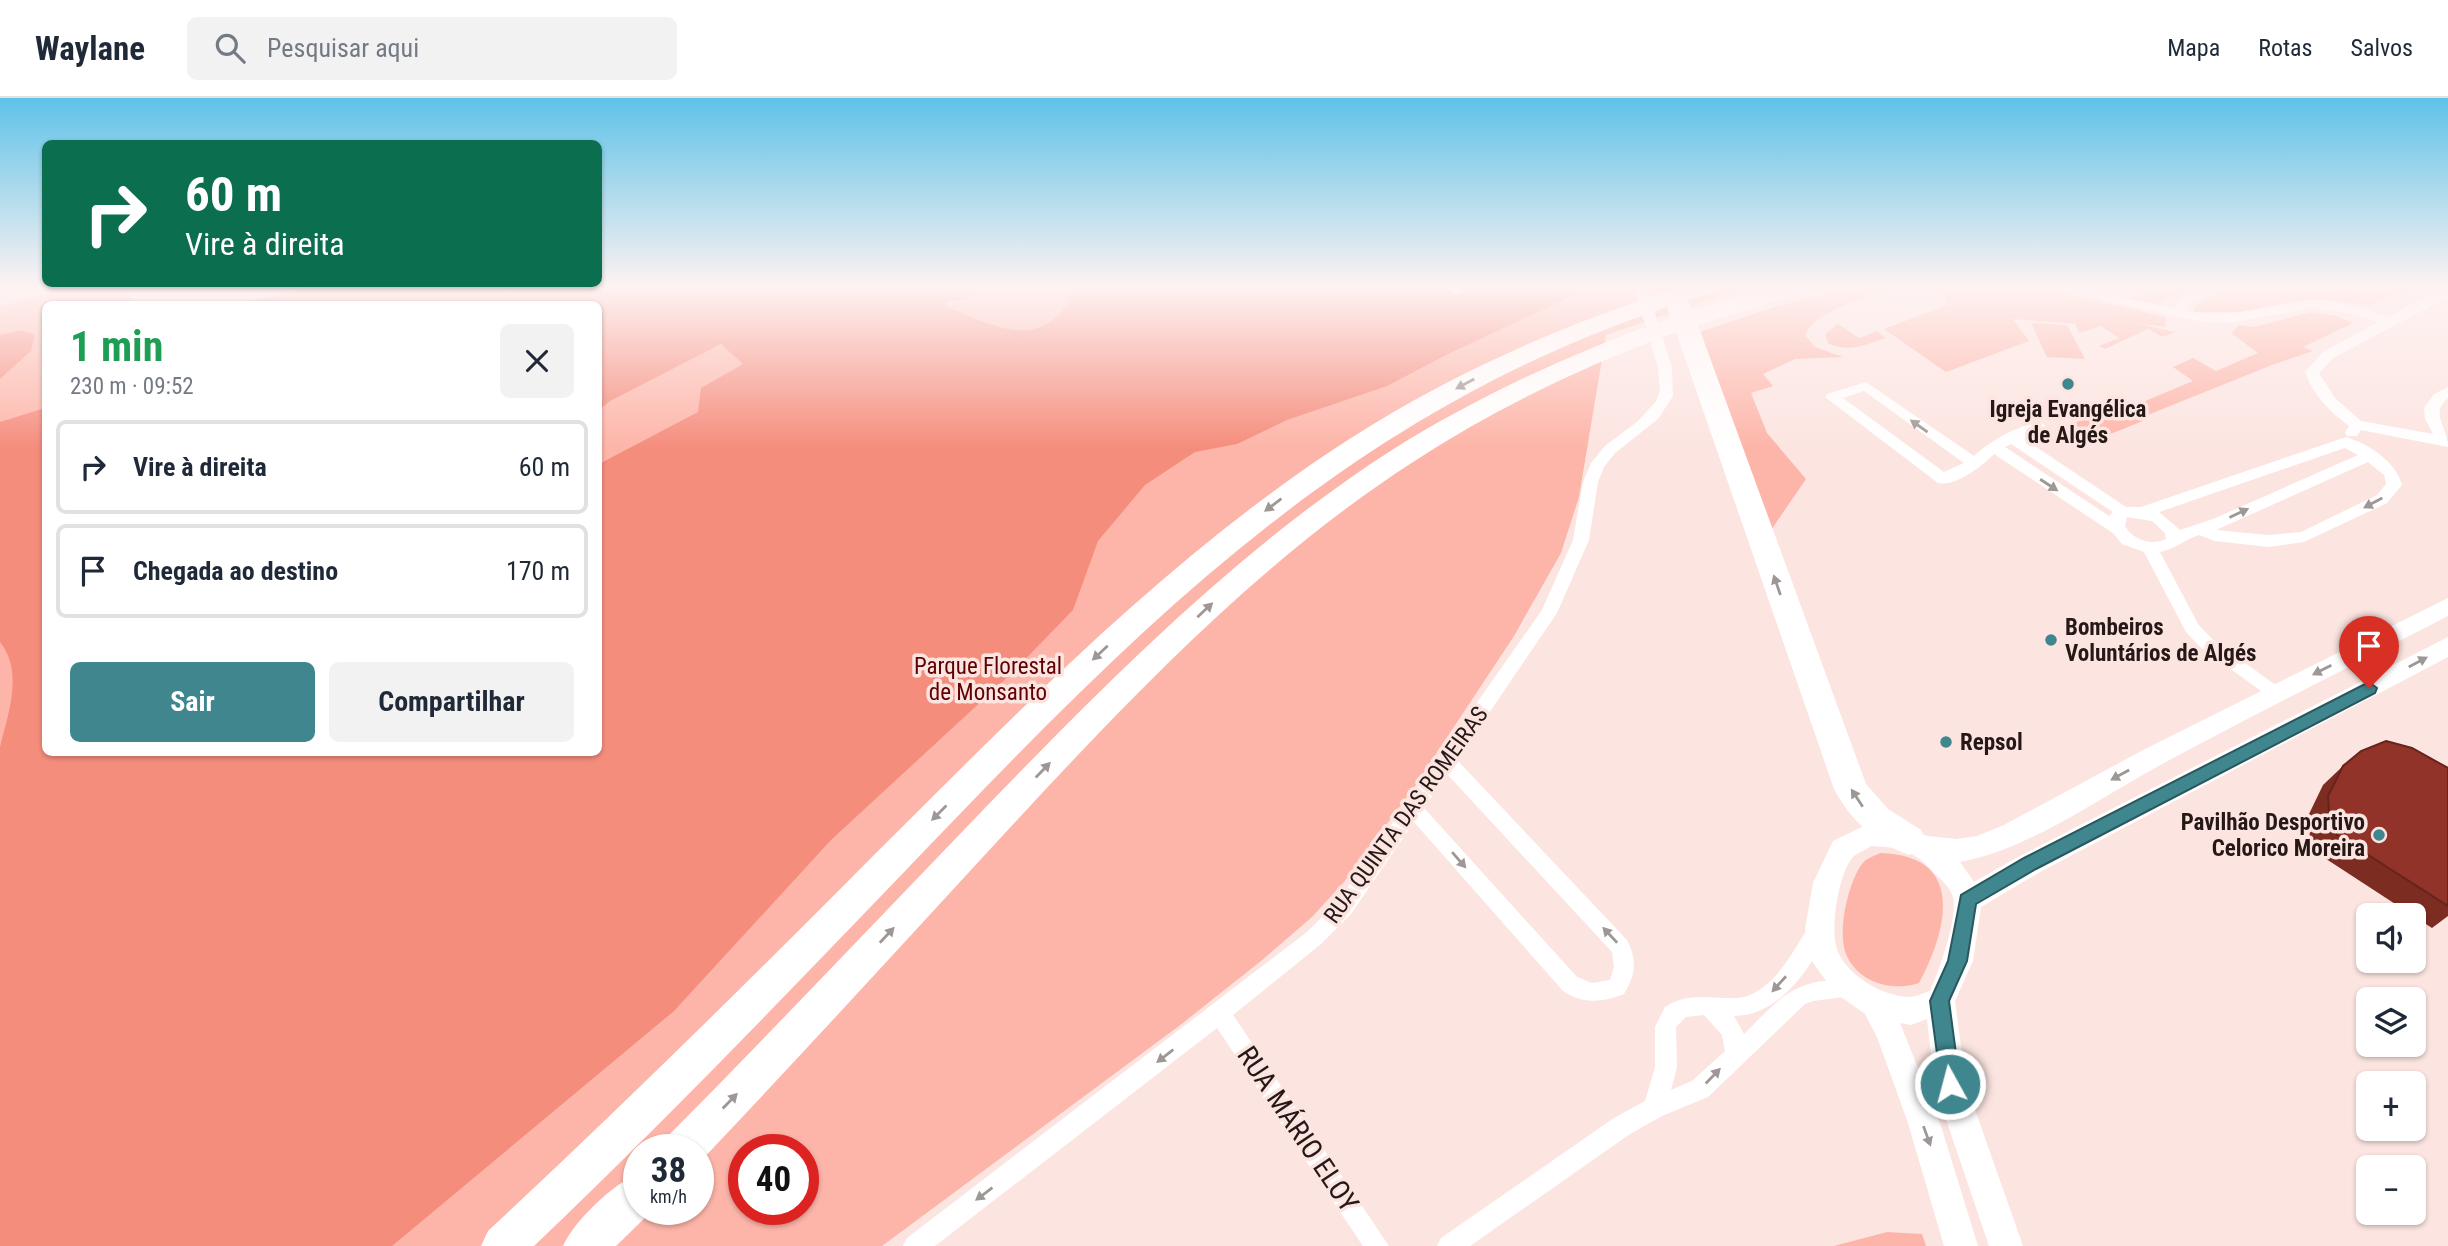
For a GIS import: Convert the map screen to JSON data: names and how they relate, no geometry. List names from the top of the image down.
{
  "streets": {
    "street": ["RUA QUINTA DAS ROMEIRAS", "RUA MÁRIO ELOY"]
  },
  "crossings": [
    ["RUA QUINTA DAS ROMEIRAS", "RUA MÁRIO ELOY"]
  ],
  "parks": ["Parque Florestal de Monsanto"],
  "places": [
    "Igreja Evangélica de Algés",
    "Bombeiros Voluntários de Algés",
    "Repsol",
    "Pavilhão Desportivo Celorico Moreira"
  ],
  "page": {
    "header": "Waylane",
    "search": "Pesquisar aqui",
    "nav": ["Mapa", "Rotas", "Salvos"],
    "turn": ["60 m", "Vire à direita"],
    "heading": ["1 min", "230 m · 09:52"],
    "list": [
      {
        "name": "Vire à direita",
        "value": "60 m"
      },
      {
        "name": "Chegada ao destino",
        "value": "170 m"
      }
    ],
    "buttons": ["Sair", "Compartilhar"],
    "map_buttons": ["+", "−"],
    "speed": "38 km/h",
    "limit": "40"
  }
}
